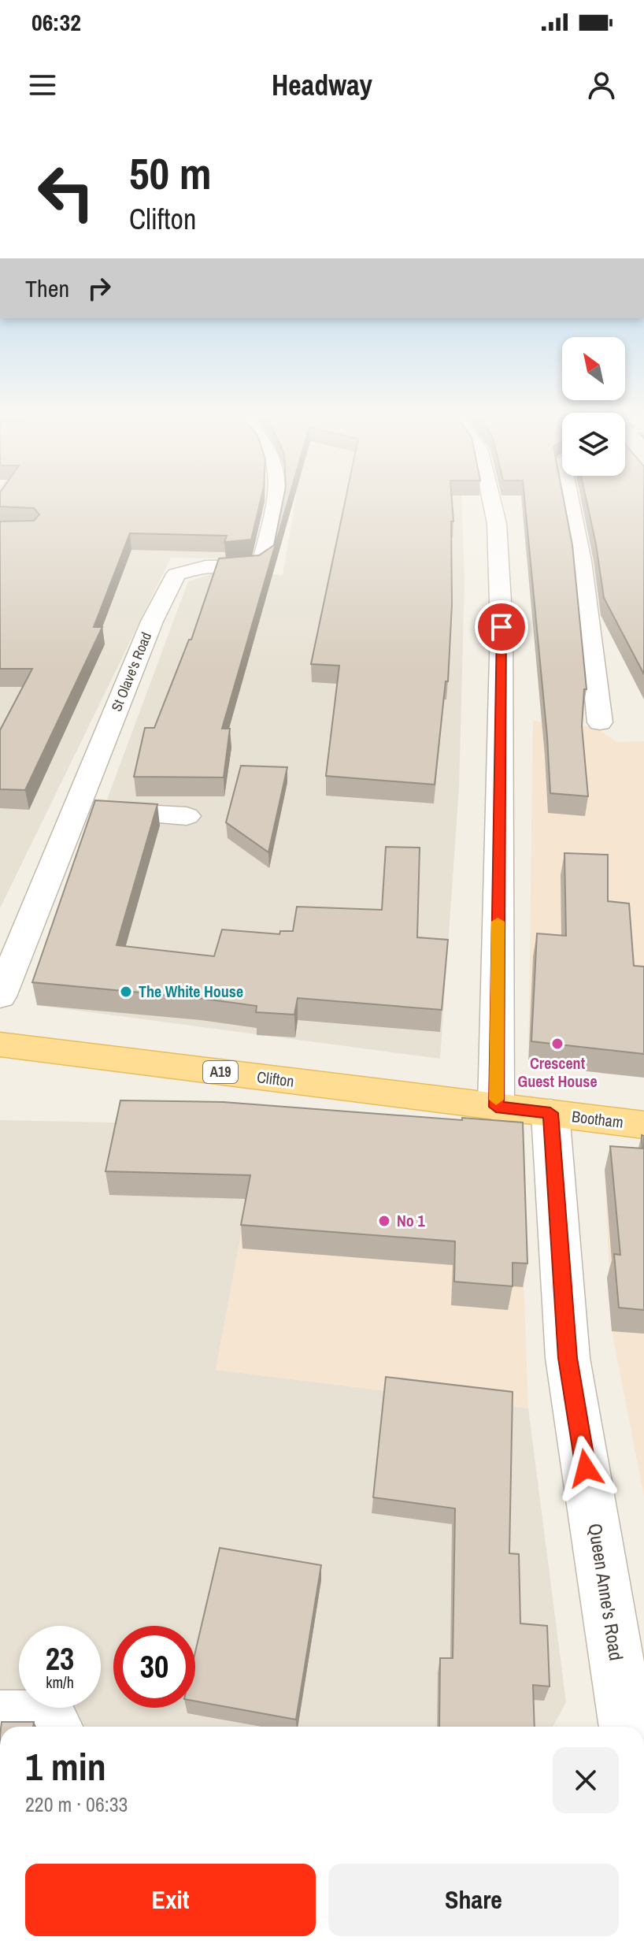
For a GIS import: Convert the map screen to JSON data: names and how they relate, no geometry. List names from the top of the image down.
{
  "streets": {
    "main road": ["A19", "Clifton", "Bootham"],
    "street": ["St Olave's Road", "Queen Anne's Road"]
  },
  "crossings": [
    ["Clifton", "Bootham"],
    ["Clifton", "Queen Anne's Road"],
    ["Bootham", "Queen Anne's Road"]
  ],
  "places": ["The White House", "Crescent Guest House", "No 1"],
  "north": "top left",
  "page": {
    "status": "06:32",
    "header": "Headway",
    "turn": ["50 m", "Clifton"],
    "then": "Then",
    "speed": "23 km/h",
    "limit": "30",
    "heading": ["1 min", "220 m · 06:33"],
    "buttons": ["Exit", "Share"]
  }
}
